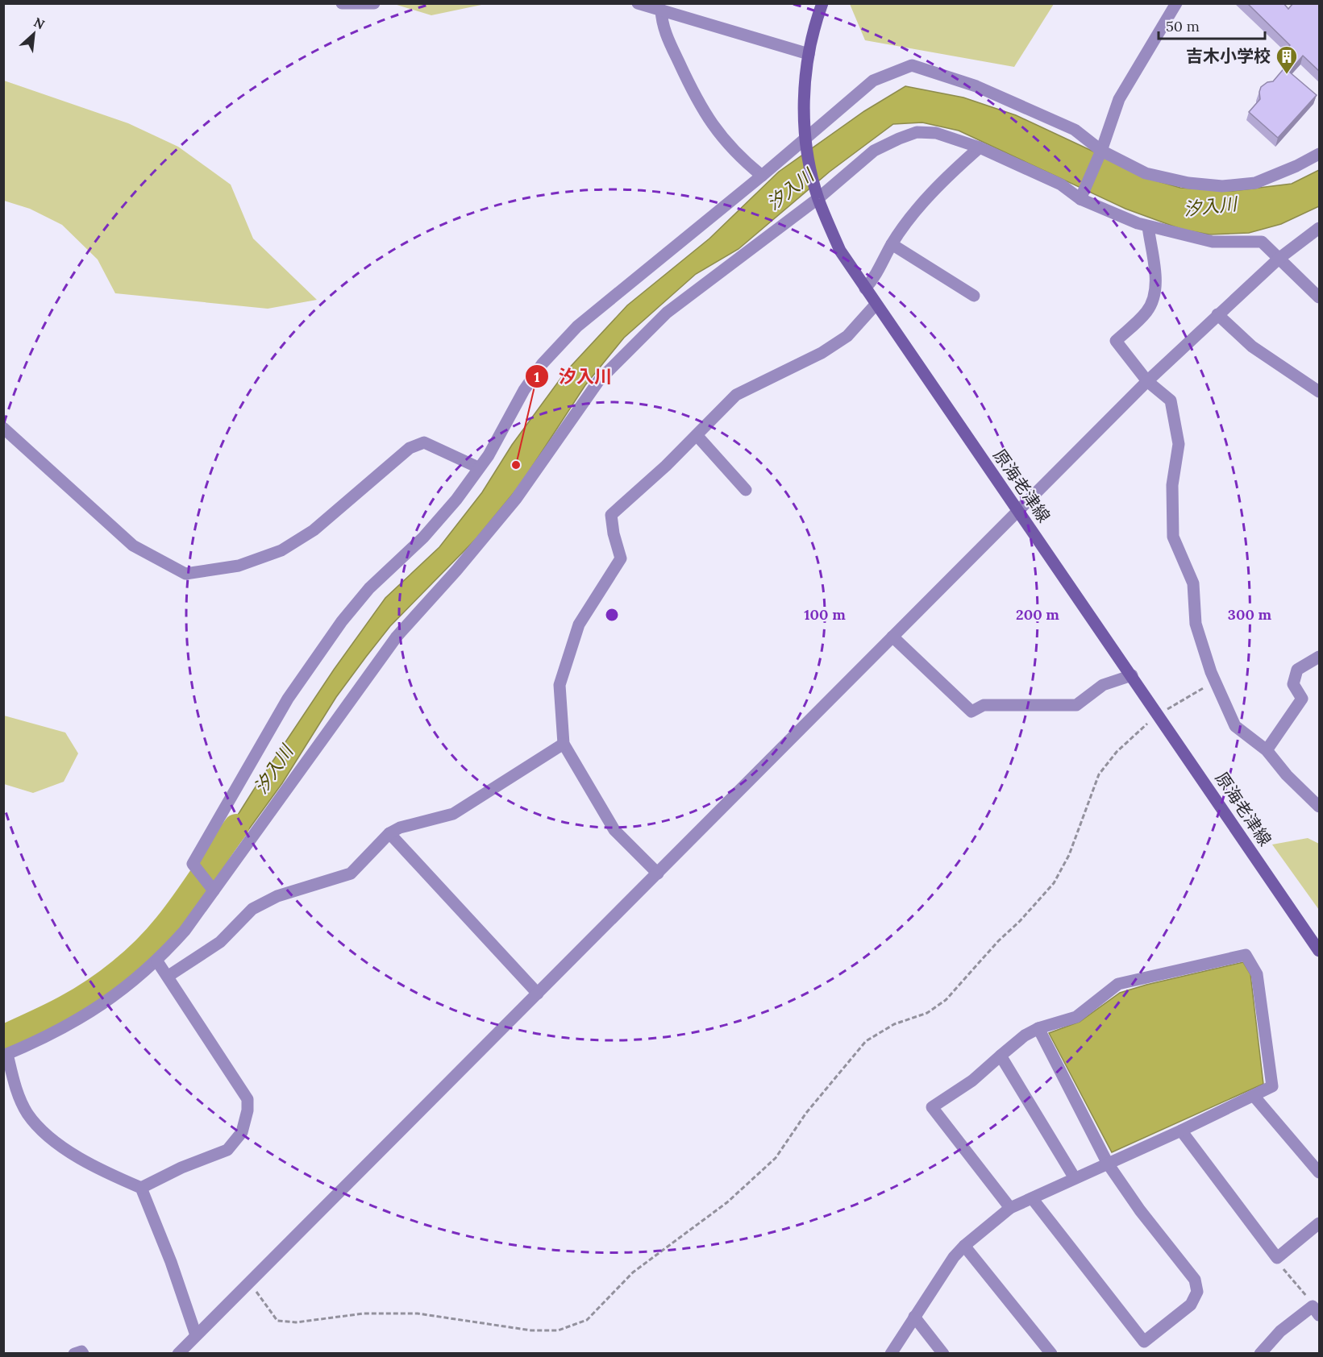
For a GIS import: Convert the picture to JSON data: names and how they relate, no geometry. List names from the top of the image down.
{
  "streets": {
    "main road": ["原海老津線"]
  },
  "water": ["汐入川"],
  "places": {
    "building": ["吉木小学校"],
    "other": ["汐入川"]
  },
  "scale_bar": "50 m",
  "north": "top right",
  "rings": ["100 m", "200 m", "300 m"]
}
